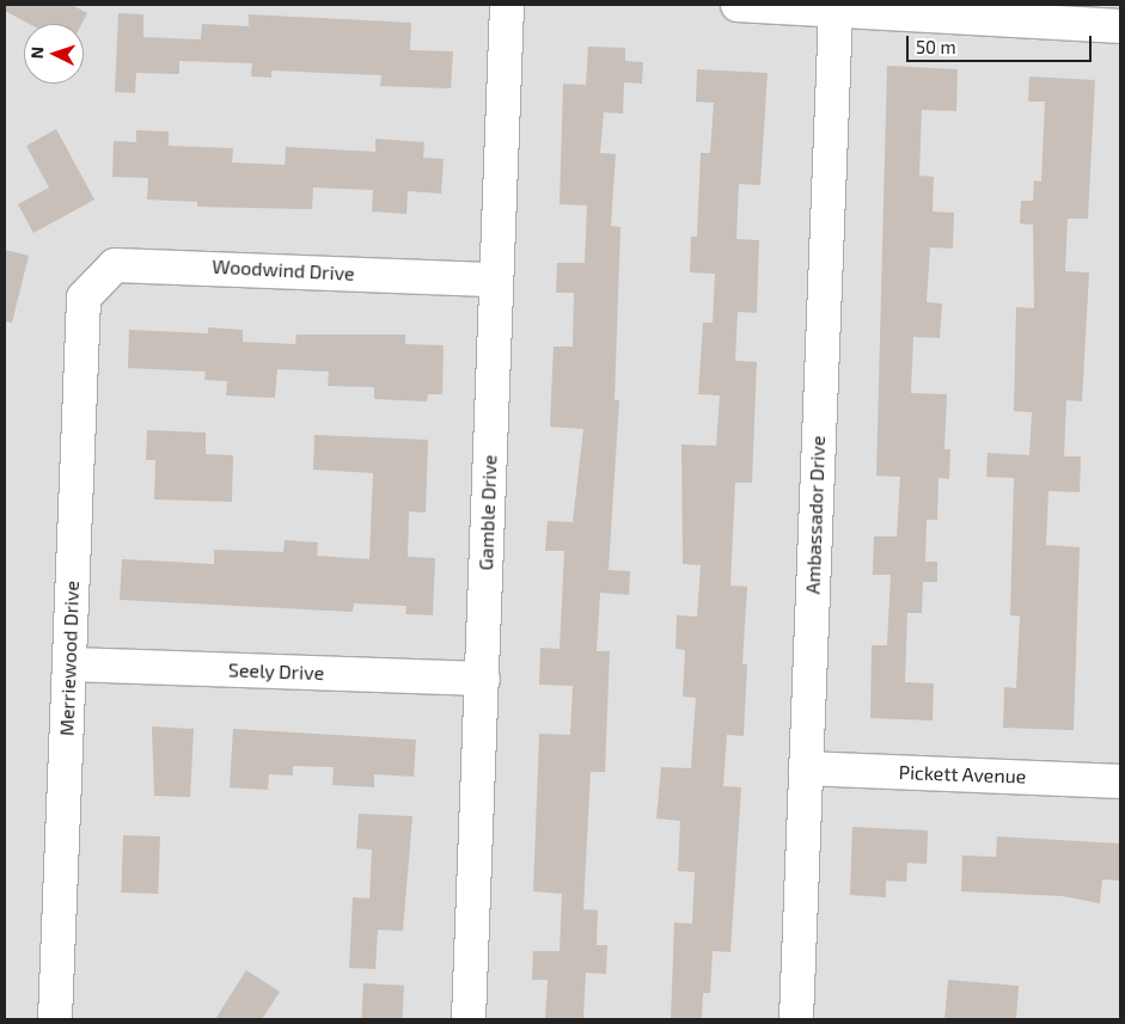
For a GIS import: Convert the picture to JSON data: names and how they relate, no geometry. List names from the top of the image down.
{
  "streets": {
    "street": [
      "Woodwind Drive",
      "Gamble Drive",
      "Ambassador Drive",
      "Merriewood Drive",
      "Seely Drive",
      "Pickett Avenue"
    ]
  },
  "crossings": [
    ["Woodwind Drive", "Gamble Drive"],
    ["Woodwind Drive", "Merriewood Drive"],
    ["Gamble Drive", "Seely Drive"],
    ["Ambassador Drive", "Pickett Avenue"],
    ["Merriewood Drive", "Seely Drive"]
  ],
  "scale_bar": "50 m",
  "north": "left"
}
